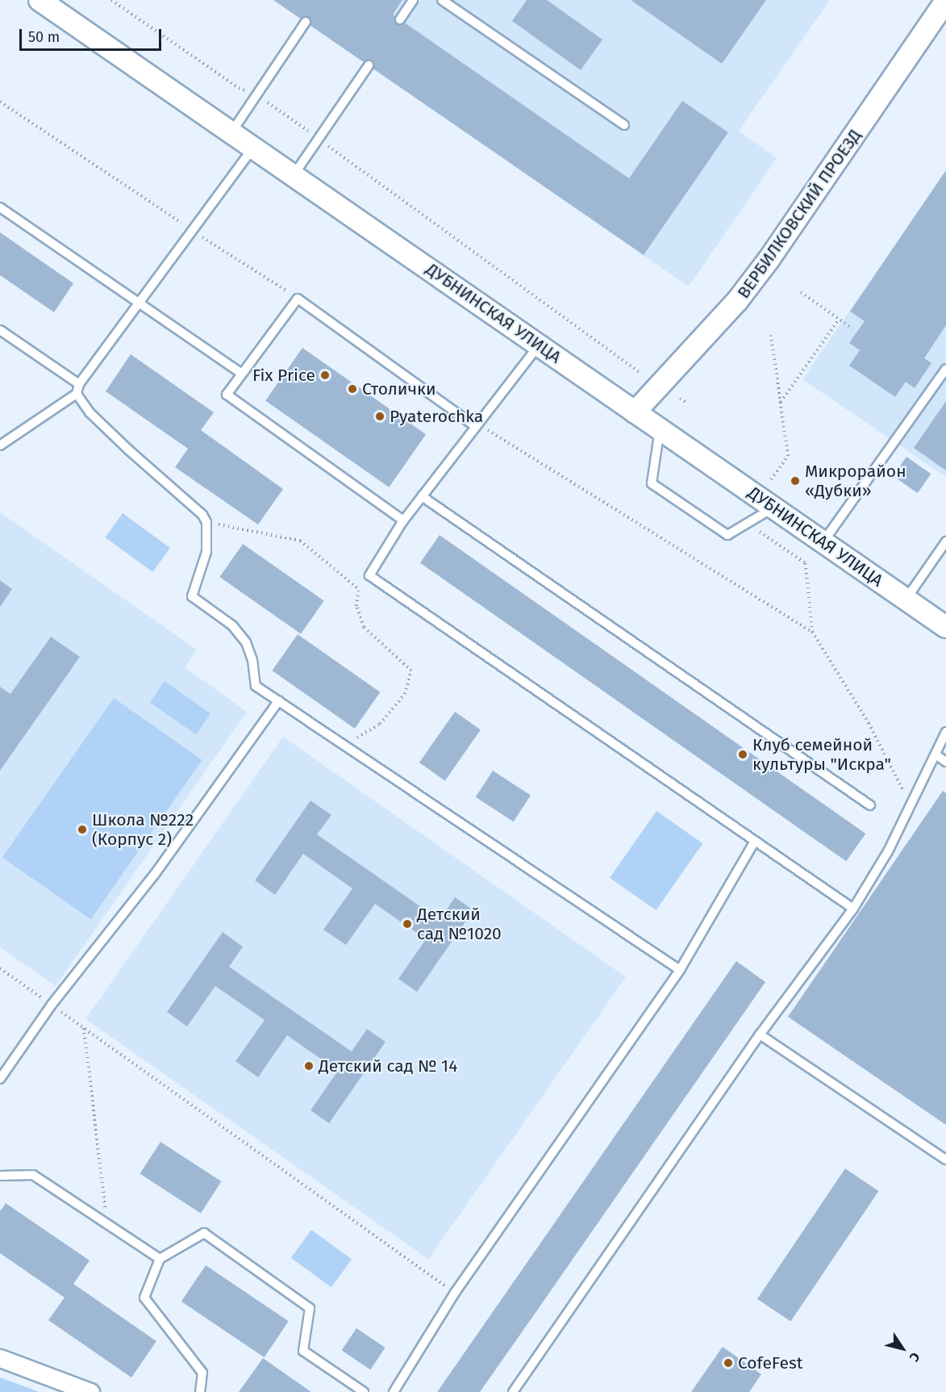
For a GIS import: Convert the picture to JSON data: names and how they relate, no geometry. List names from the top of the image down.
{
  "streets": {
    "street": ["ВЕРБИЛКОВСКИЙ ПРОЕЗД", "ДУБНИНСКАЯ УЛИЦА"]
  },
  "crossings": [
    ["ВЕРБИЛКОВСКИЙ ПРОЕЗД", "ДУБНИНСКАЯ УЛИЦА"]
  ],
  "places": [
    "Fix Price",
    "Столички",
    "Pyaterochka",
    "Микрорайон «Дубки»",
    "Клуб семейной культуры \"Искра\"",
    "Школа №222 (Корпус 2)",
    "Детский сад №1020",
    "Детский сад № 14",
    "CofeFest"
  ],
  "scale_bar": "50 m",
  "north": "bottom right"
}
